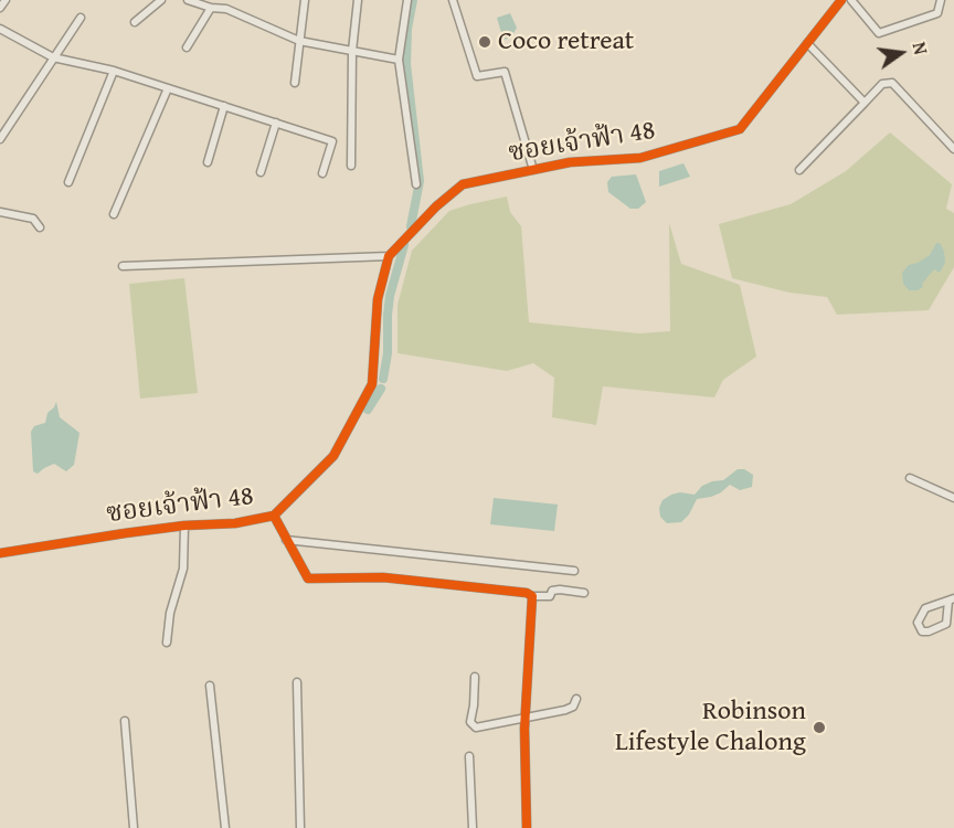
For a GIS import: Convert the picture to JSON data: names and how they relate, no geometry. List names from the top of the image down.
{
  "streets": {
    "street": ["ซอยเจ้าฟ้า 48"]
  },
  "places": ["Coco retreat", "Robinson Lifestyle Chalong"],
  "north": "right"
}
